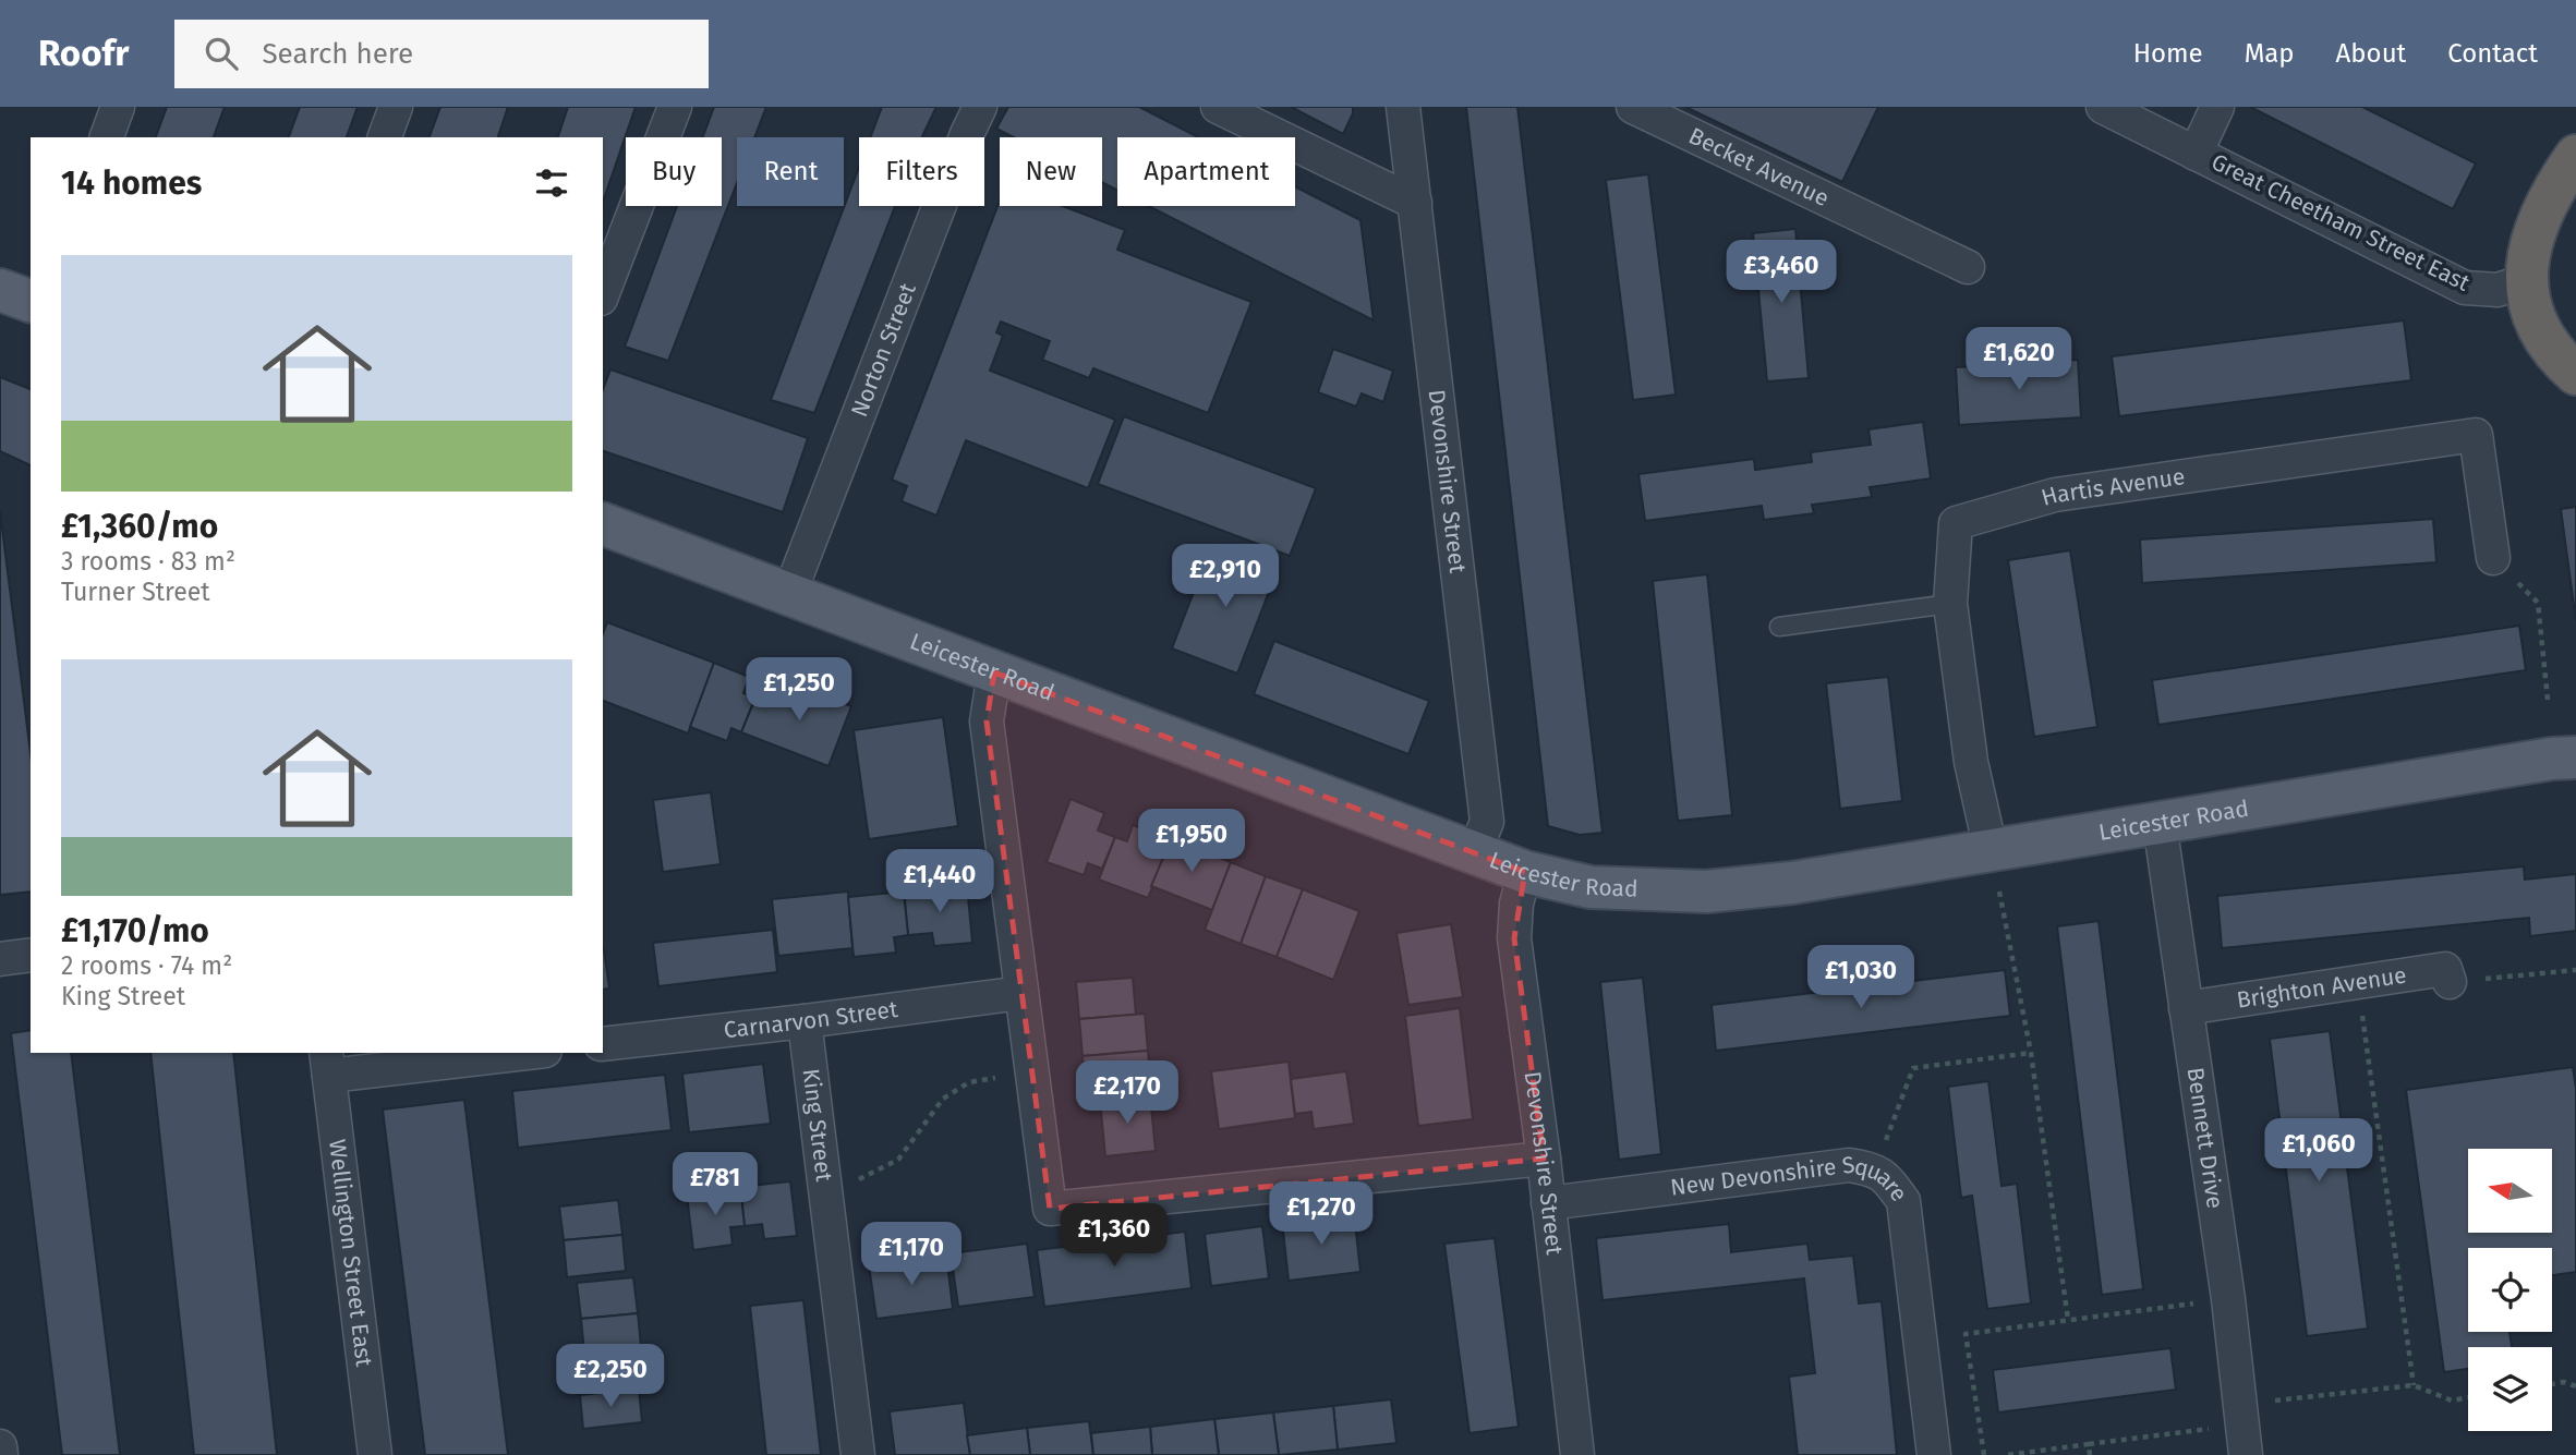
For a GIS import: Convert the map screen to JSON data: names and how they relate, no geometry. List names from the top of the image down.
{
  "streets": {
    "main road": ["Leicester Road"],
    "street": [
      "Becket Avenue",
      "Great Cheetham Street East",
      "Norton Street",
      "Devonshire Street",
      "Hartis Avenue",
      "Brighton Avenue",
      "Carnarvon Street",
      "King Street",
      "Bennett Drive",
      "New Devonshire Square",
      "Wellington Street East"
    ]
  },
  "crossings": [
    ["Norton Street", "Leicester Road"],
    ["Devonshire Street", "Leicester Road"],
    ["Devonshire Street", "New Devonshire Square"],
    ["Hartis Avenue", "Leicester Road"],
    ["Leicester Road", "Bennett Drive"],
    ["Brighton Avenue", "Bennett Drive"],
    ["Carnarvon Street", "King Street"]
  ],
  "north": "left",
  "page": {
    "header": "Roofr",
    "search": "Search here",
    "nav": [
      "Home",
      "Map",
      "About",
      "Contact"
    ],
    "chip": [
      "Buy",
      "Rent",
      "Filters",
      "New",
      "Apartment"
    ],
    "heading": "14 homes",
    "list": [
      {
        "name": "£1,360/mo",
        "note": "3 rooms · 83 m² · Turner Street"
      },
      {
        "name": "£1,170/mo",
        "note": "2 rooms · 74 m² · King Street"
      }
    ],
    "price": [
      "£3,460",
      "£1,620",
      "£2,910",
      "£1,250",
      "£1,950",
      "£1,440",
      "£1,030",
      "£2,170",
      "£1,060",
      "£781",
      "£1,270",
      "£1,360",
      "£1,170",
      "£2,250"
    ]
  }
}
